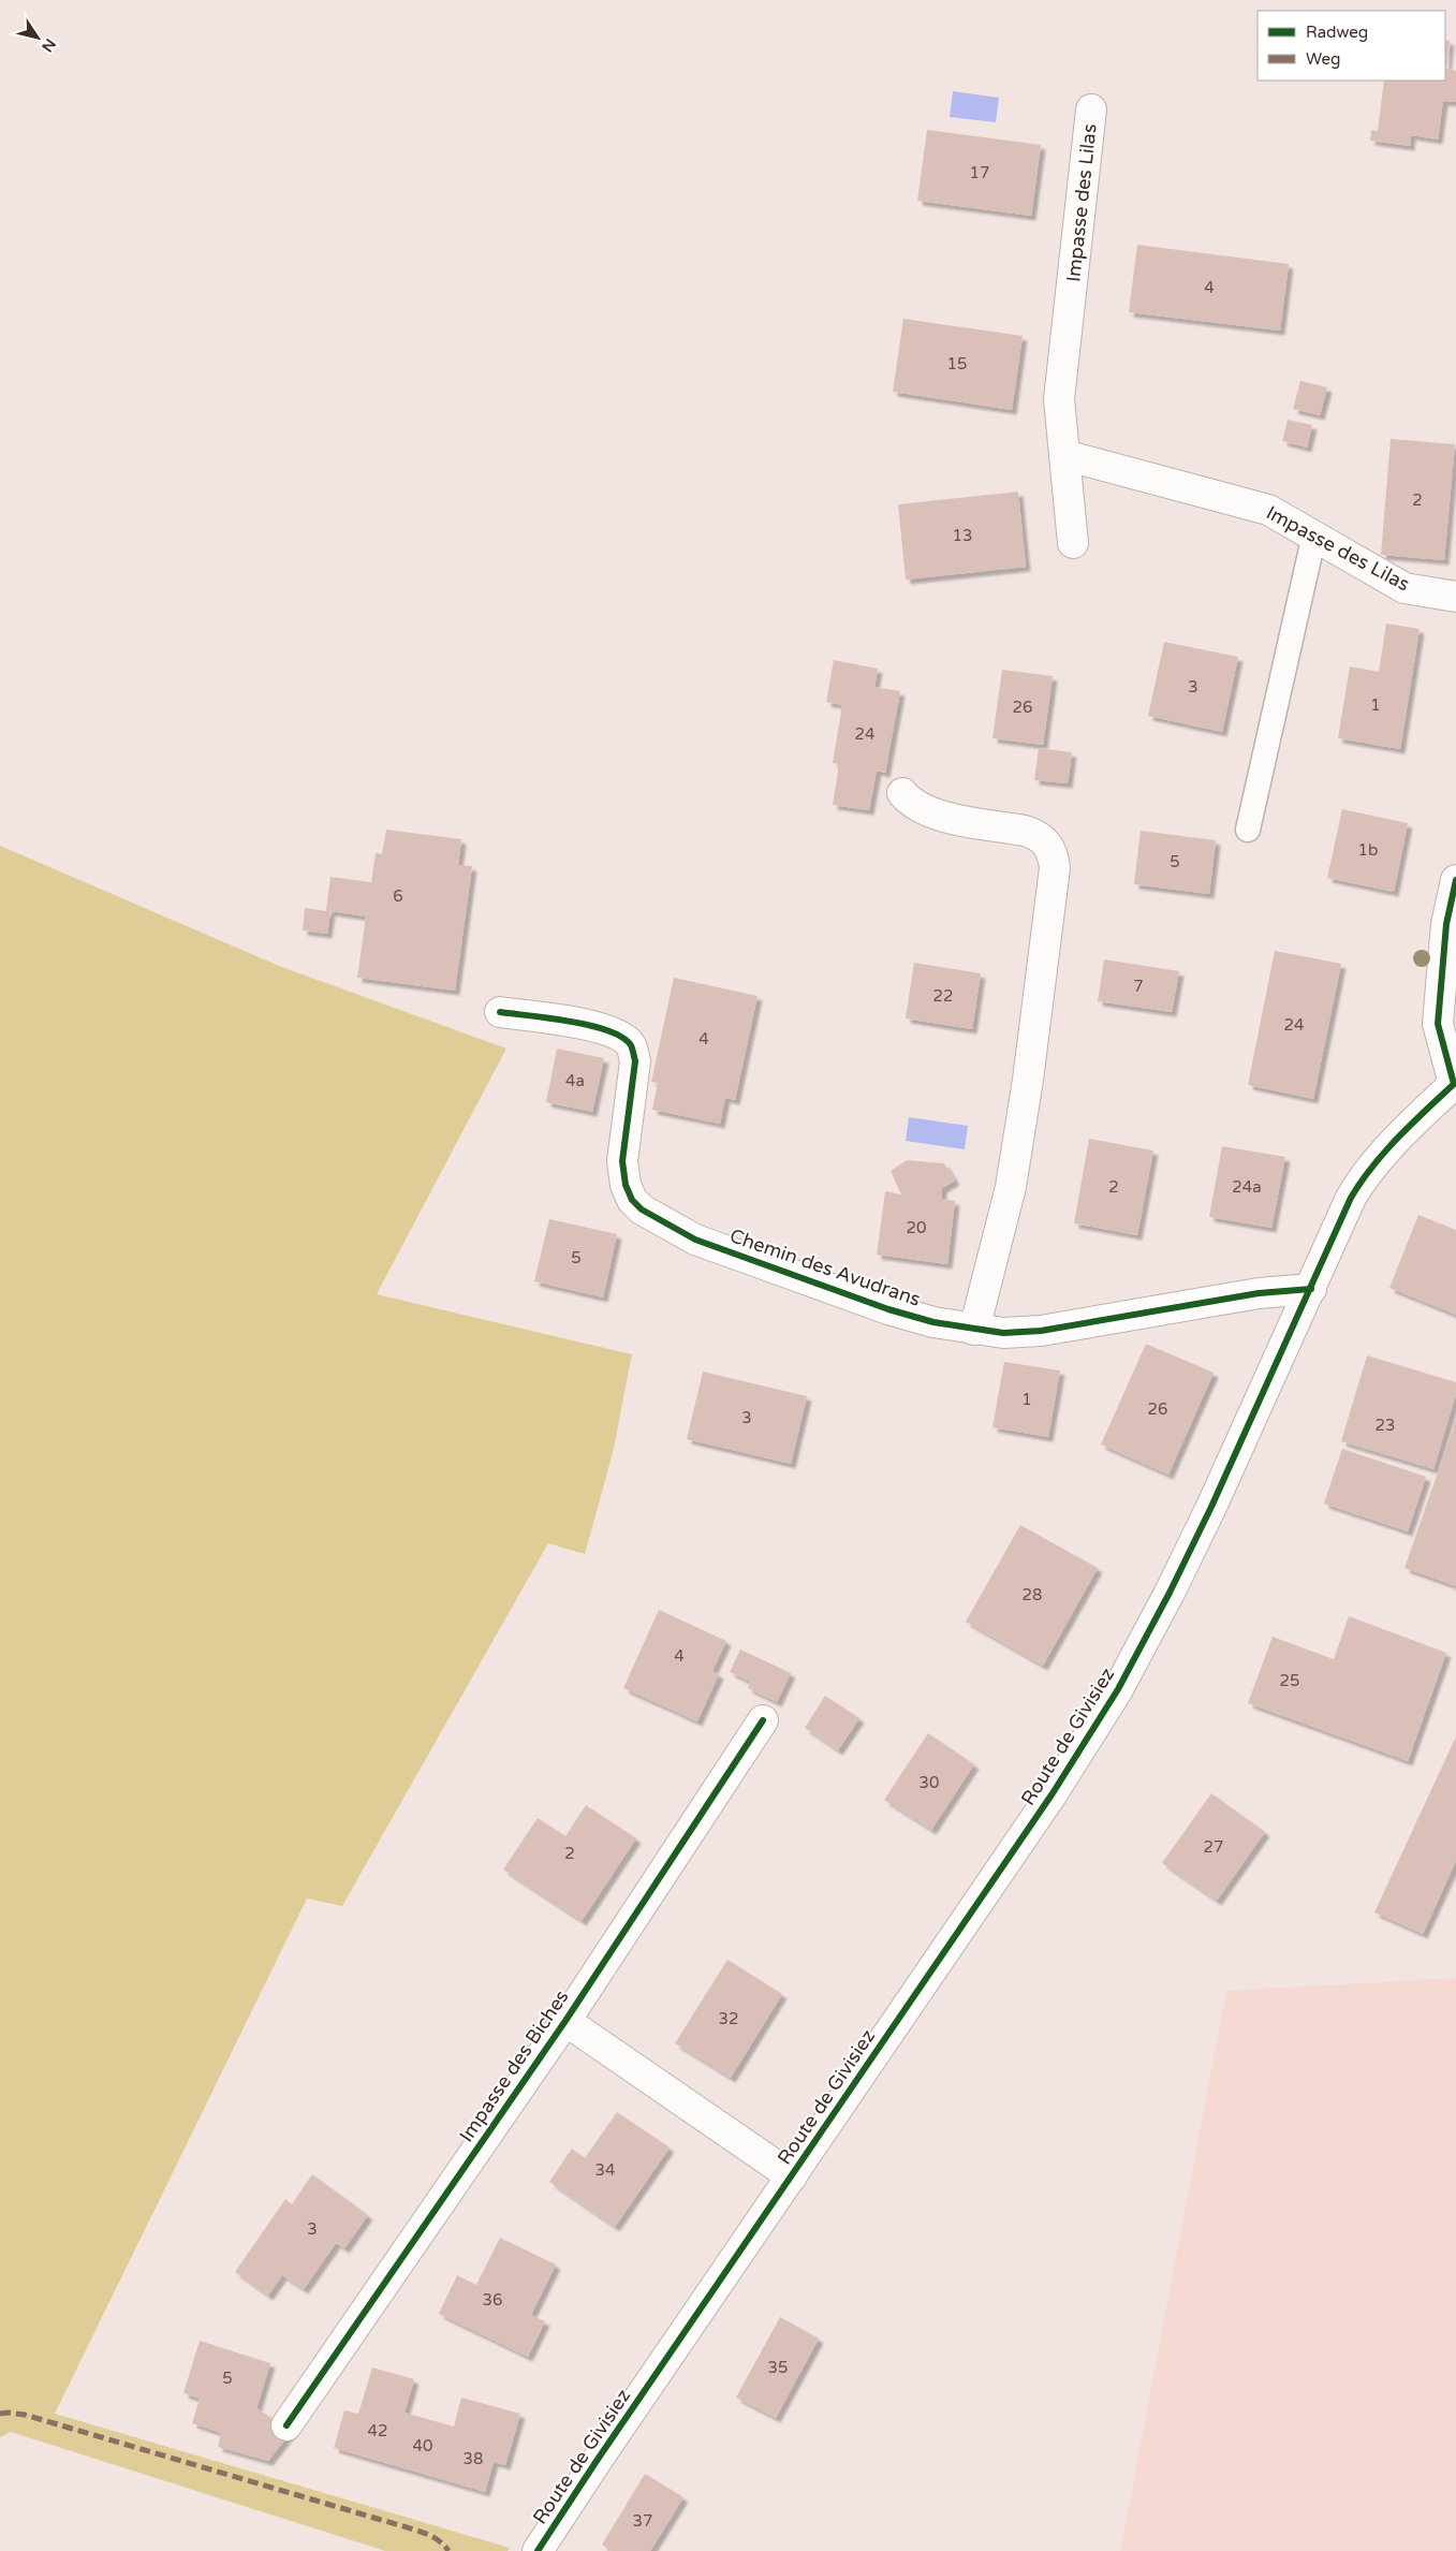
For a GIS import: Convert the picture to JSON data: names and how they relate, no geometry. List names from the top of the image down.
{
  "streets": {
    "street": [
      "Impasse des Lilas",
      "Chemin des Avudrans",
      "Route de Givisiez",
      "Impasse des Biches"
    ]
  },
  "crossings": [
    ["Chemin des Avudrans", "Route de Givisiez"],
    ["Route de Givisiez", "Impasse des Biches"]
  ],
  "house_numbers": [
    "17",
    "4",
    "15",
    "2",
    "13",
    "3",
    "1",
    "26",
    "24",
    "1b",
    "5",
    "6",
    "7",
    "22",
    "24",
    "4",
    "4a",
    "2",
    "24a",
    "20",
    "5",
    "1",
    "26",
    "3",
    "23",
    "28",
    "4",
    "25",
    "30",
    "27",
    "2",
    "32",
    "34",
    "3",
    "36",
    "35",
    "5",
    "42",
    "40",
    "38",
    "37"
  ],
  "legend": ["Radweg", "Weg"],
  "north": "bottom right"
}
